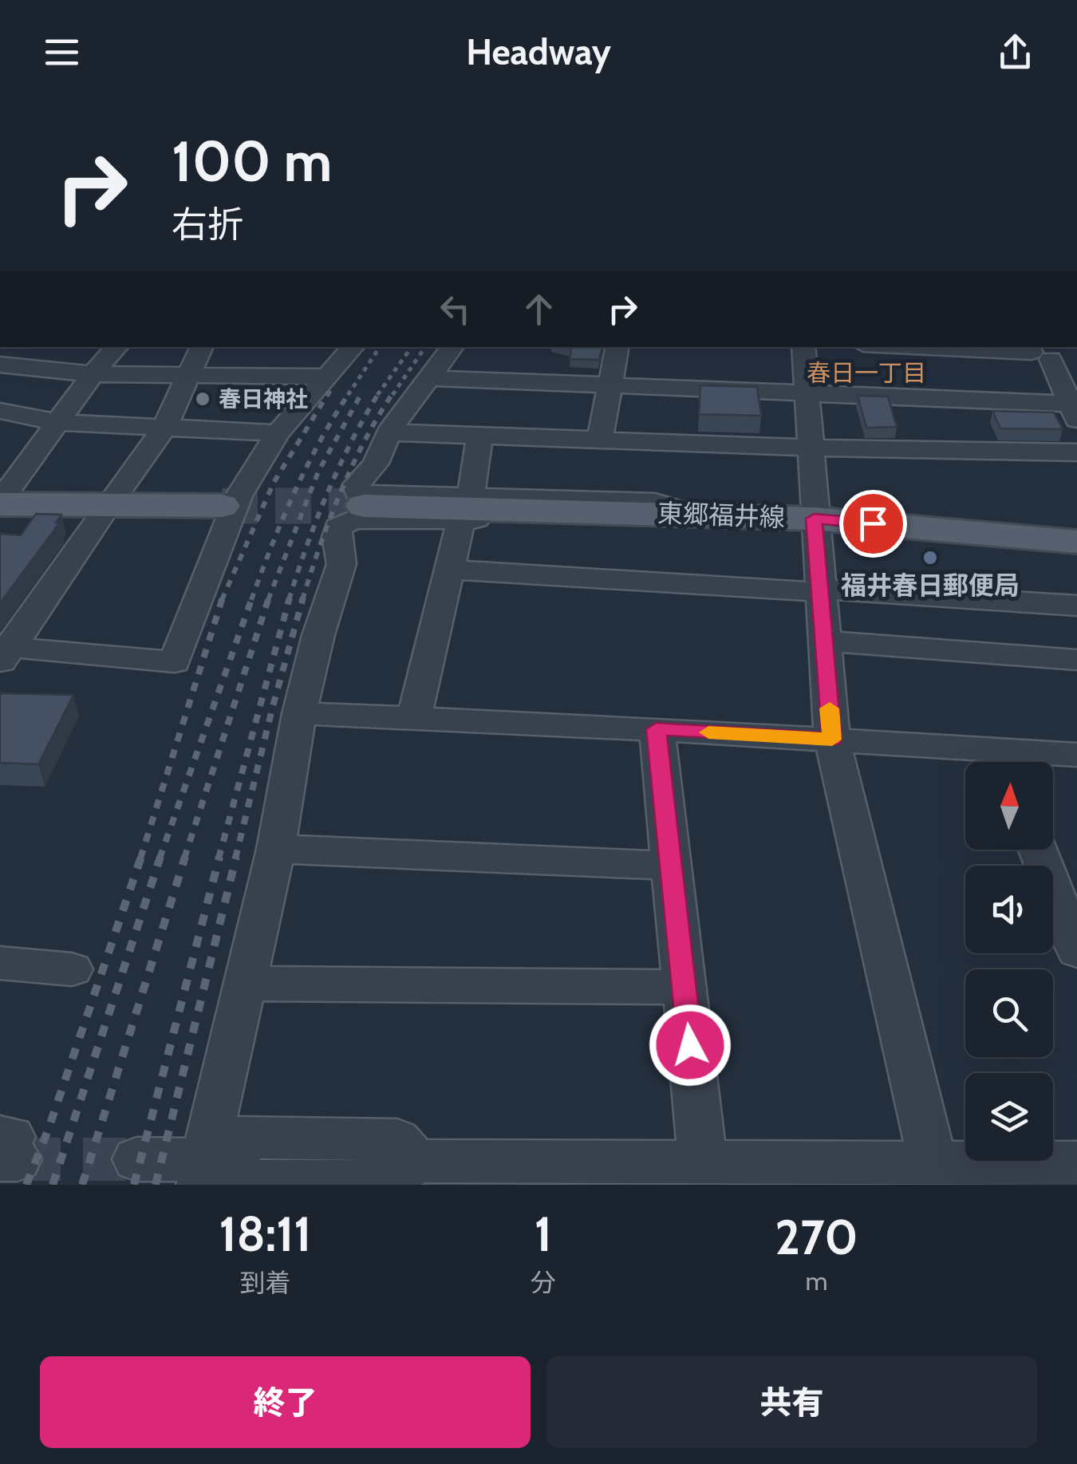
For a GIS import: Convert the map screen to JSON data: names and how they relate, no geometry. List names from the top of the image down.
{
  "streets": {
    "main road": ["東郷福井線"]
  },
  "districts": ["春日一丁目"],
  "places": ["春日神社", "福井春日郵便局"],
  "north": "top",
  "page": {
    "header": "Headway",
    "turn": ["100 m", "右折"],
    "eta": [
      "18:11",
      "到着",
      "1",
      "分",
      "270",
      "m"
    ],
    "buttons": ["終了", "共有"]
  }
}
